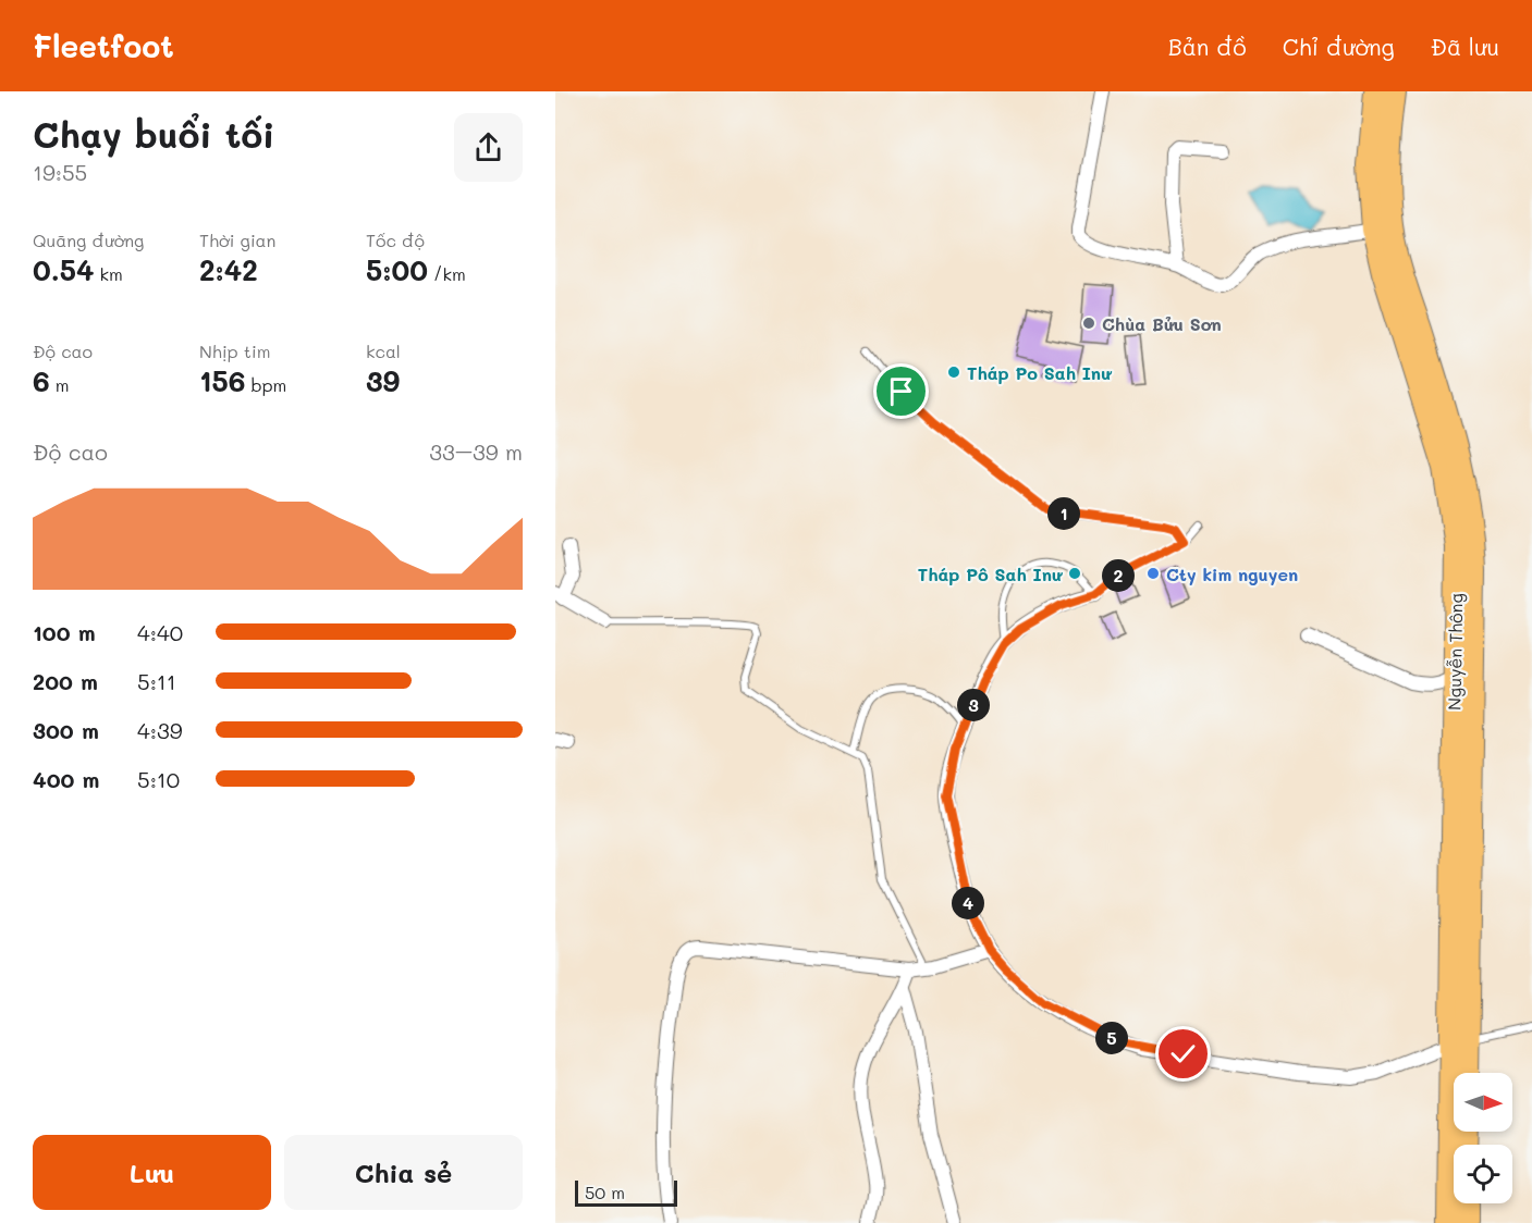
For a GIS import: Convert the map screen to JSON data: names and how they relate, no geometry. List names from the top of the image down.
{
  "streets": {
    "main road": ["Nguyễn Thông"]
  },
  "places": [
    "Chùa Bửu Sơn",
    "Tháp Po Sah Inư",
    "Tháp Pô Sah Inư",
    "Cty kim nguyen"
  ],
  "scale_bar": "50 m",
  "north": "right",
  "page": {
    "header": "Fleetfoot",
    "nav": ["Bản đồ", "Chỉ đường", "Đã lưu"],
    "heading": ["Chạy buổi tối", "19:55"],
    "stats": [
      ["Quãng đường", "0.54 km"],
      ["Thời gian", "2:42"],
      ["Tốc độ", "5:00 /km"],
      ["Độ cao", "6 m"],
      ["Nhịp tim", "156 bpm"],
      ["kcal", "39"]
    ],
    "chart": ["Độ cao", "33–39 m"],
    "pins": [
      "1",
      "2",
      "3",
      "4",
      "5"
    ],
    "list": [
      {
        "name": "100 m",
        "note": "4:40"
      },
      {
        "name": "200 m",
        "note": "5:11"
      },
      {
        "name": "300 m",
        "note": "4:39"
      },
      {
        "name": "400 m",
        "note": "5:10"
      }
    ],
    "buttons": ["Lưu", "Chia sẻ"],
    "scale": "50 m"
  }
}
